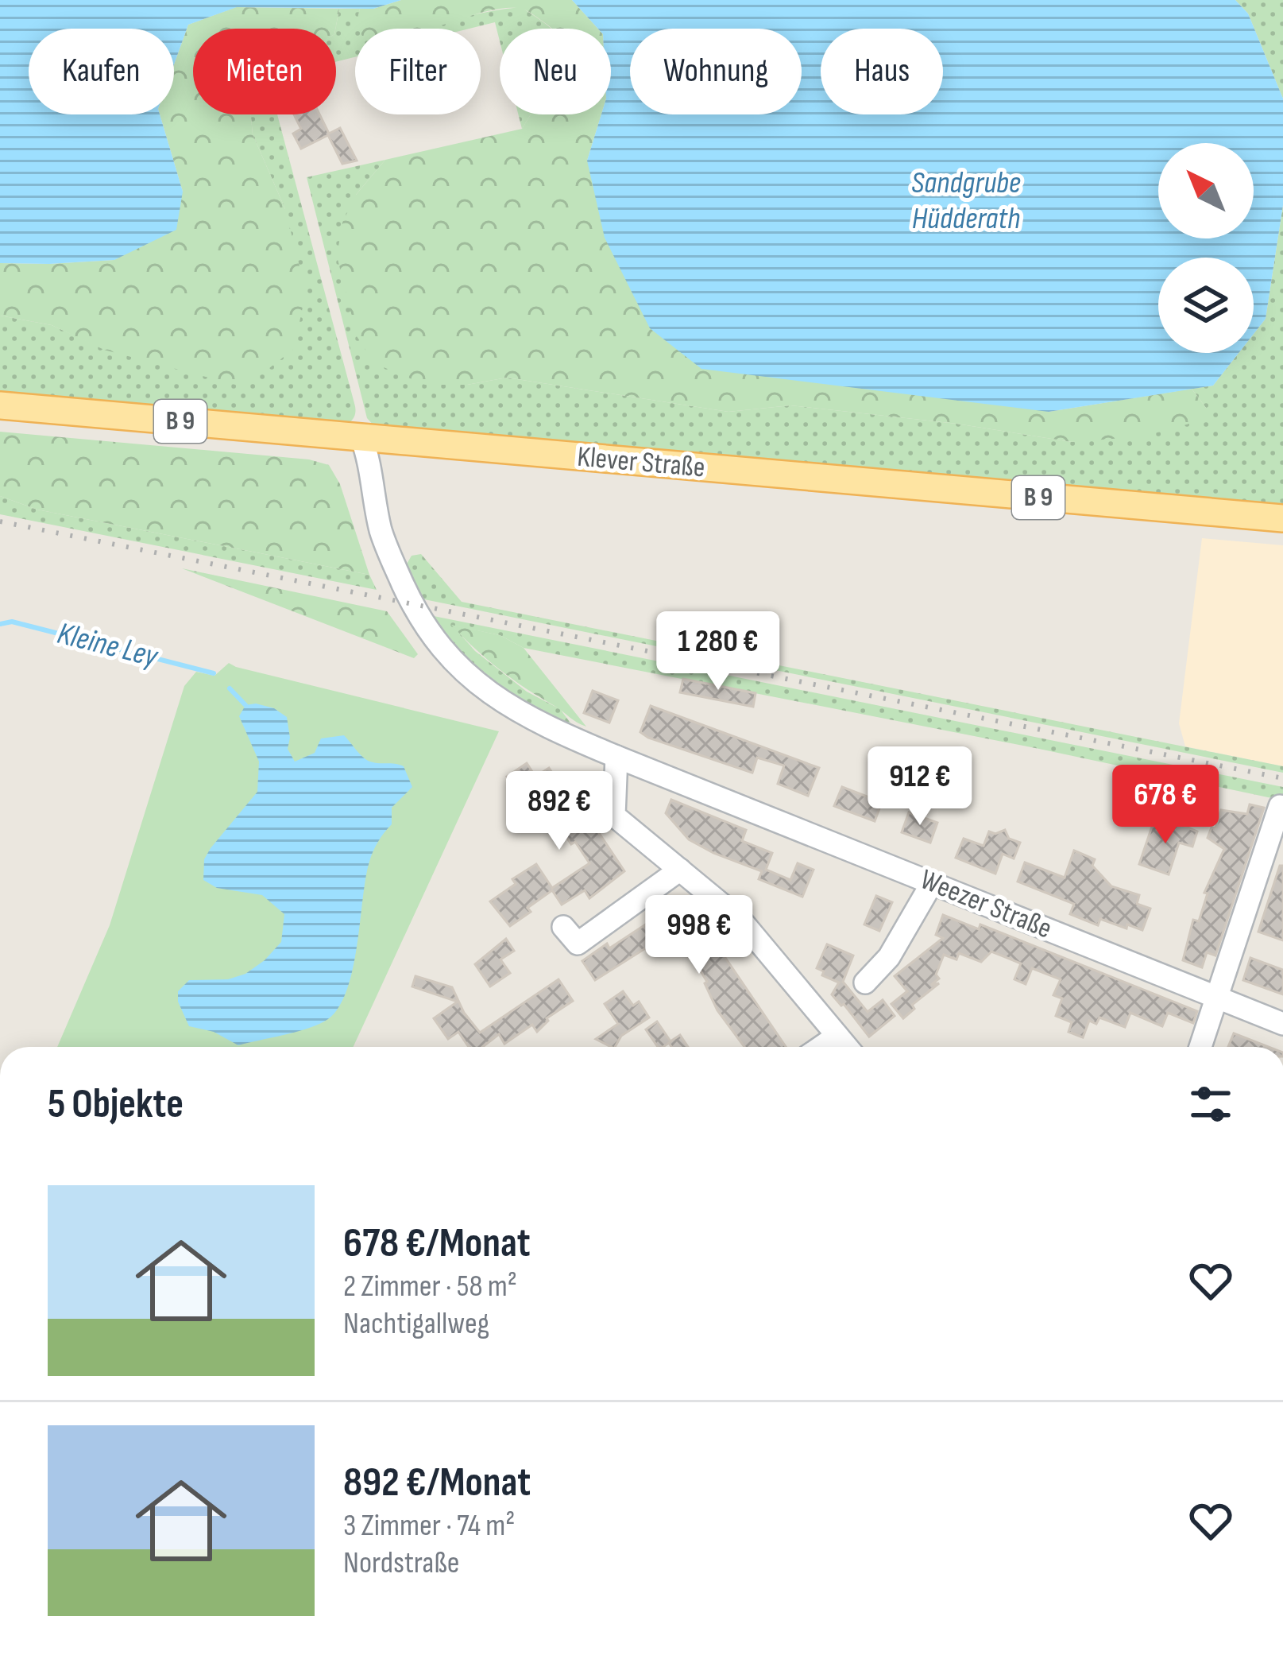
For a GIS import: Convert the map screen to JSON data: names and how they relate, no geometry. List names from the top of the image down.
{
  "streets": {
    "main road": ["B 9", "Klever Straße"],
    "street": ["Weezer Straße"]
  },
  "crossings": [
    ["Klever Straße", "Weezer Straße"]
  ],
  "water": ["Sandgrube Hüdderath", "Kleine Ley"],
  "north": "top left",
  "page": {
    "chip": [
      "Kaufen",
      "Mieten",
      "Filter",
      "Neu",
      "Wohnung",
      "Haus"
    ],
    "price": [
      "1 280 €",
      "912 €",
      "678 €",
      "892 €",
      "998 €"
    ],
    "heading": "5 Objekte",
    "list": [
      {
        "name": "678 €/Monat",
        "note": "2 Zimmer · 58 m² · Nachtigallweg"
      },
      {
        "name": "892 €/Monat",
        "note": "3 Zimmer · 74 m² · Nordstraße"
      }
    ]
  }
}
